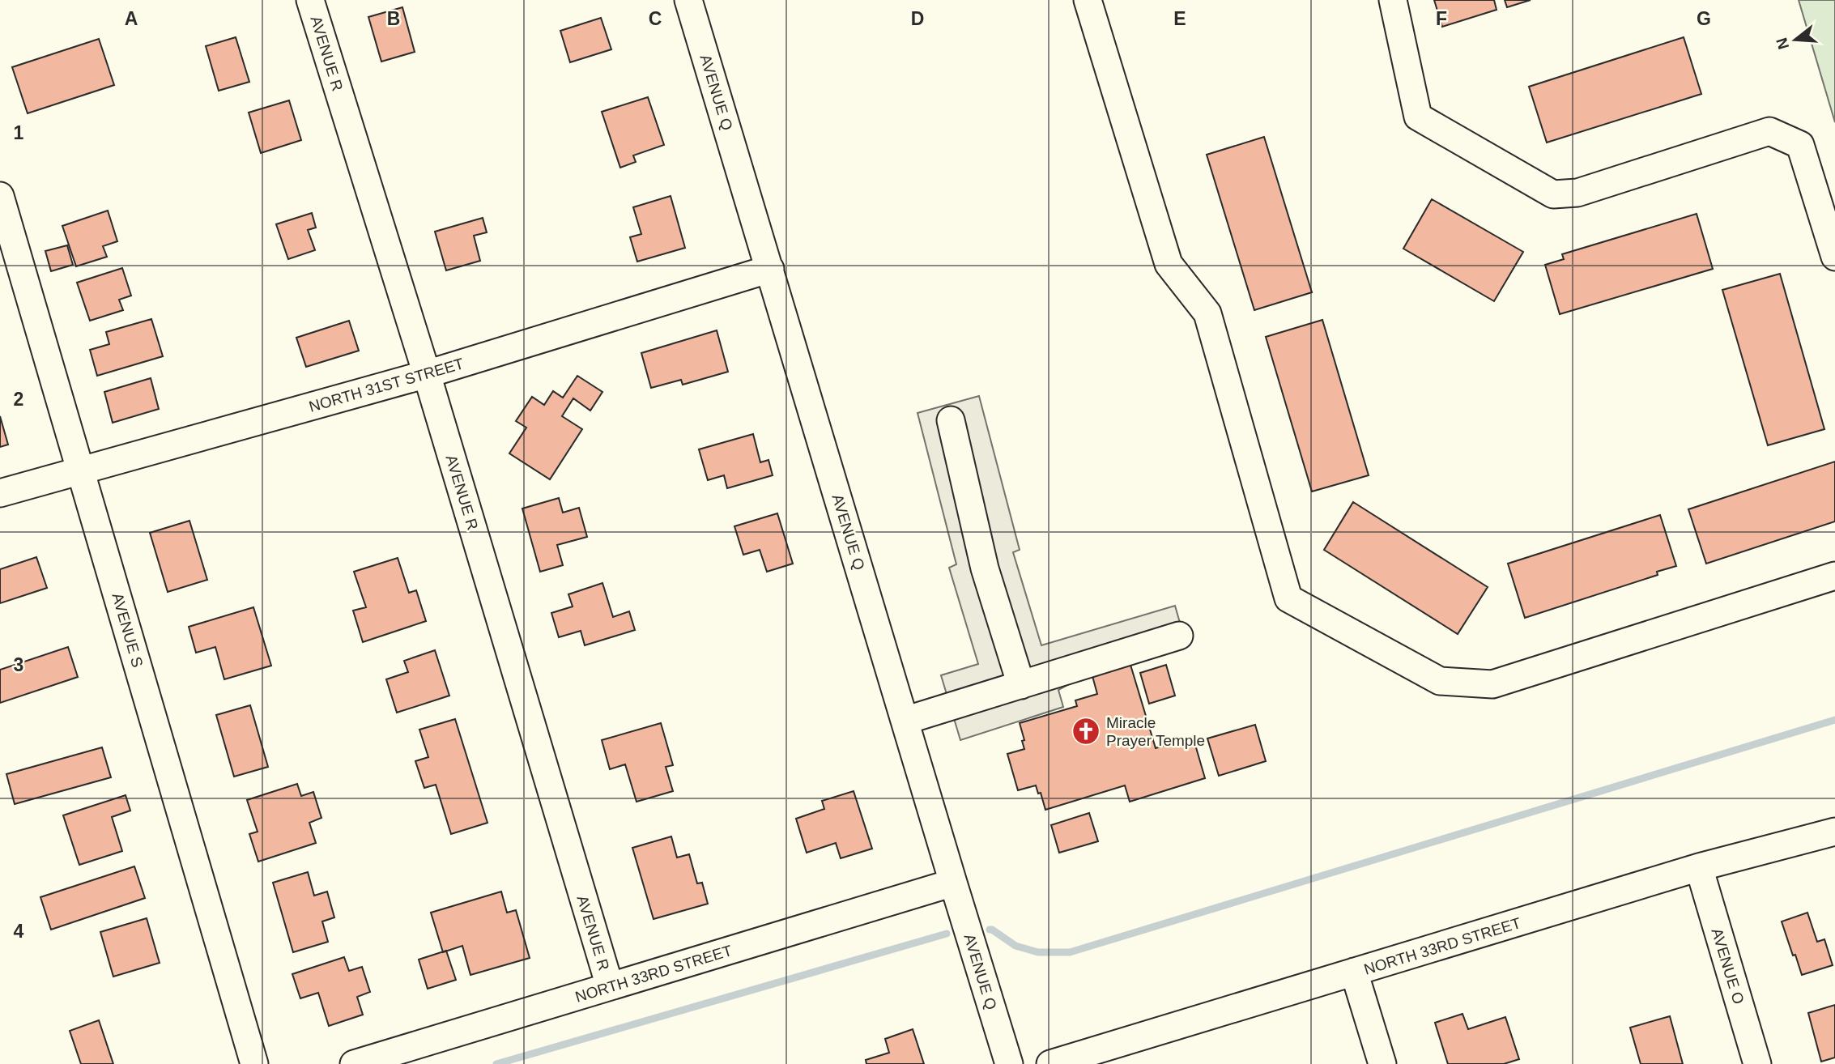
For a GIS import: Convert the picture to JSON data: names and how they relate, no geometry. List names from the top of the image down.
{
  "streets": {
    "street": [
      "AVENUE R",
      "AVENUE Q",
      "NORTH 31ST STREET",
      "AVENUE S",
      "NORTH 33RD STREET",
      "AVENUE O"
    ]
  },
  "crossings": [
    ["AVENUE R", "NORTH 31ST STREET"],
    ["AVENUE R", "NORTH 33RD STREET"],
    ["AVENUE Q", "NORTH 31ST STREET"],
    ["AVENUE Q", "NORTH 33RD STREET"],
    ["NORTH 31ST STREET", "AVENUE S"],
    ["NORTH 33RD STREET", "AVENUE O"]
  ],
  "places": {
    "church": ["Miracle Prayer Temple"]
  },
  "north": "left",
  "grid": {
    "columns": [
      "A",
      "B",
      "C",
      "D",
      "E",
      "F",
      "G"
    ],
    "rows": [
      "1",
      "2",
      "3",
      "4"
    ]
  }
}
